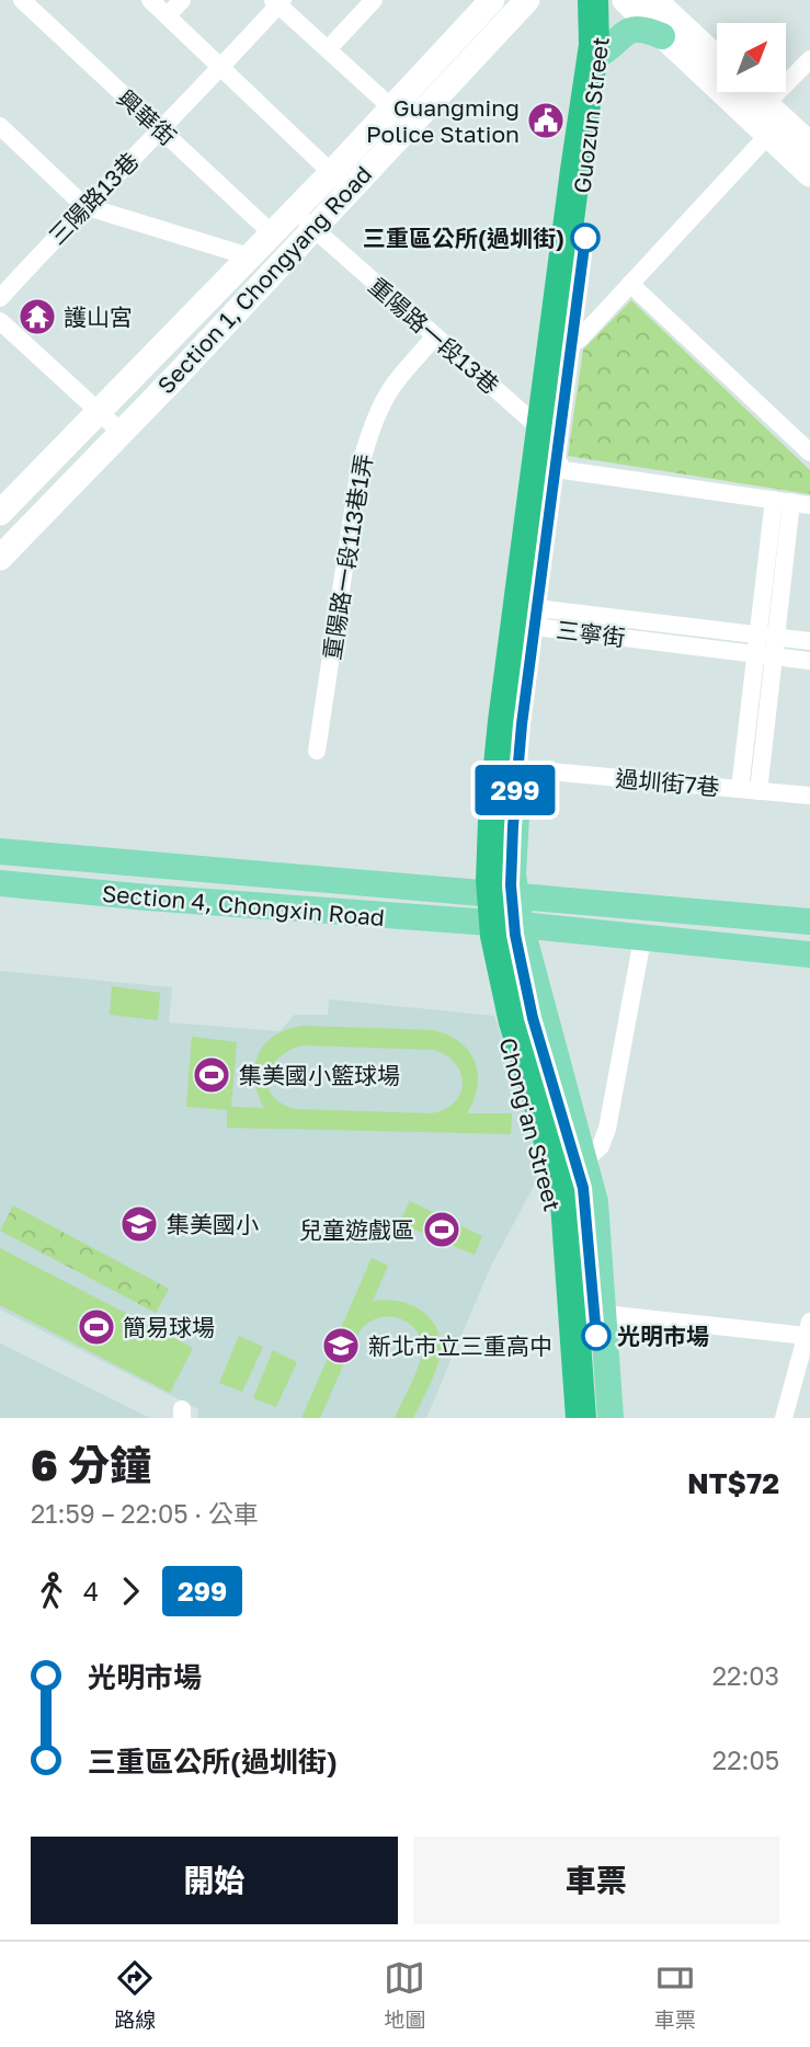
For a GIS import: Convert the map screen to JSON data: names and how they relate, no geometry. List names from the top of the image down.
{
  "streets": {
    "main road": [
      "Guozun Street",
      "Section 1, Chongyang Road",
      "Section 4, Chongxin Road",
      "Chong'an Street"
    ],
    "street": [
      "興華街",
      "三陽路13巷",
      "重陽路一段13巷",
      "重陽路一段113巷1弄",
      "三寧街",
      "過圳街7巷"
    ]
  },
  "crossings": [
    ["Guozun Street", "重陽路一段13巷"],
    ["Guozun Street", "三寧街"],
    ["Guozun Street", "過圳街7巷"],
    ["Guozun Street", "Section 4, Chongxin Road"],
    ["Guozun Street", "Chong'an Street"],
    ["興華街", "三陽路13巷"],
    ["興華街", "Section 1, Chongyang Road"],
    ["Section 1, Chongyang Road", "重陽路一段13巷"],
    ["重陽路一段13巷", "重陽路一段113巷1弄"],
    ["Section 4, Chongxin Road", "Chong'an Street"]
  ],
  "places": {
    "public building": ["Guangming Police Station"],
    "other": ["三重區公所(過圳街)", "光明市場"],
    "temple": ["護山宮"],
    "sports": ["集美國小籃球場", "兒童遊戲區", "簡易球場"],
    "school or university": ["集美國小", "新北市立三重高中"]
  },
  "lines": ["bus line 299"],
  "north": "top right",
  "page": {
    "on_map": "299",
    "heading": ["6 分鐘", "21:59 – 22:05 · 公車", "NT$72"],
    "legs": ["4", "299"],
    "list": [
      {
        "name": "光明市場",
        "value": "22:03"
      },
      {
        "name": "三重區公所(過圳街)",
        "value": "22:05"
      }
    ],
    "buttons": ["開始", "車票"],
    "tabs": ["路線", "地圖", "車票"]
  }
}
